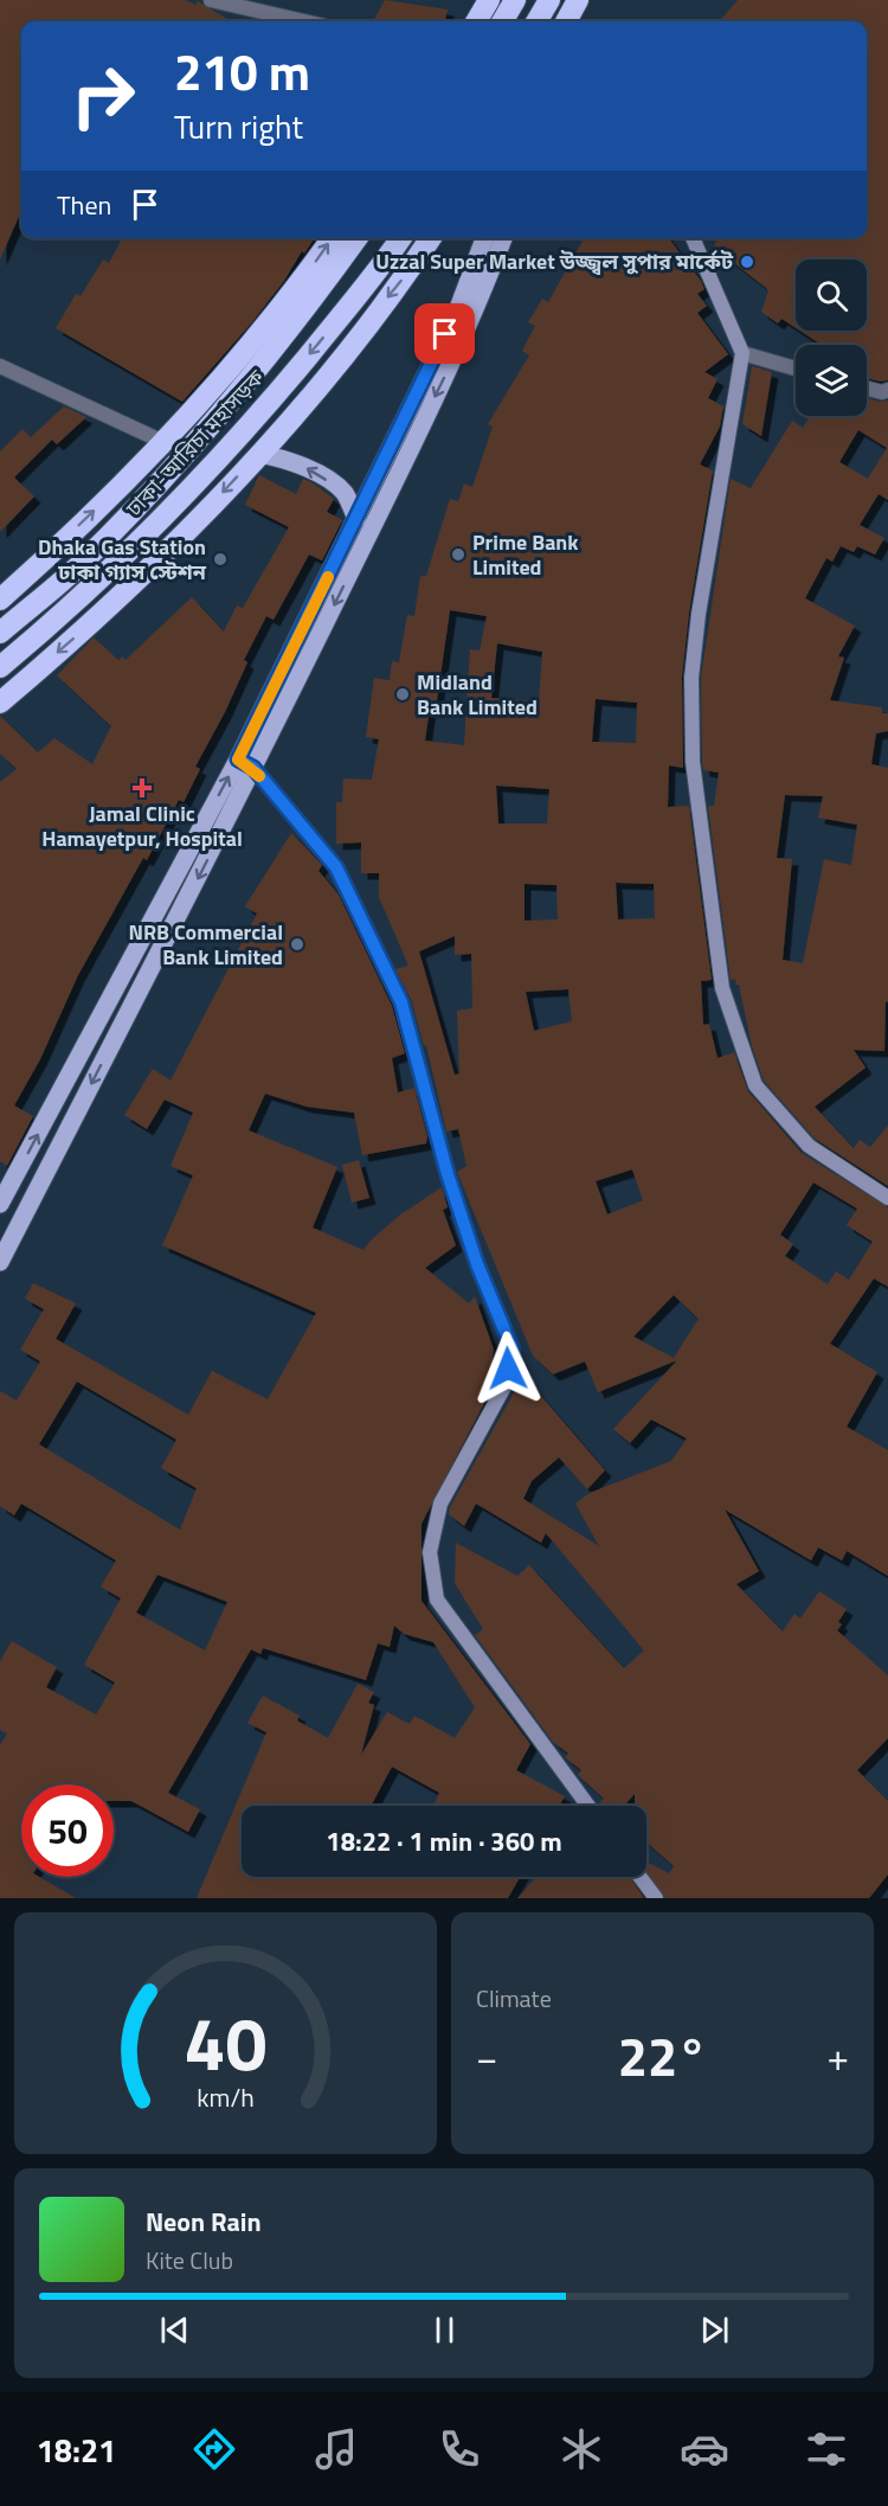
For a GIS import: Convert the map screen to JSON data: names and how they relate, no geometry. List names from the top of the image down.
{
  "streets": {
    "highway": ["ঢাকা-আরিচা মহাসড়ক"]
  },
  "places": {
    "other": [
      "Uzzal Super Market উজ্জ্বল সুপার মার্কেট",
      "Prime Bank Limited",
      "Dhaka Gas Station ঢাকা গ্যাস স্টেশন",
      "Midland Bank Limited",
      "NRB Commercial Bank Limited"
    ],
    "health": ["Jamal Clinic Hamayetpur, Hospital"]
  },
  "page": {
    "turn": ["210 m", "Turn right"],
    "then": "Then",
    "limit": "50",
    "trip": "18:22 · 1 min · 360 m",
    "tile": "Climate",
    "heat": ["−", "22°", "+"],
    "song": ["Neon Rain", "Kite Club"],
    "tabs": "18:21",
    "gauge": ["40", "km/h"]
  }
}
